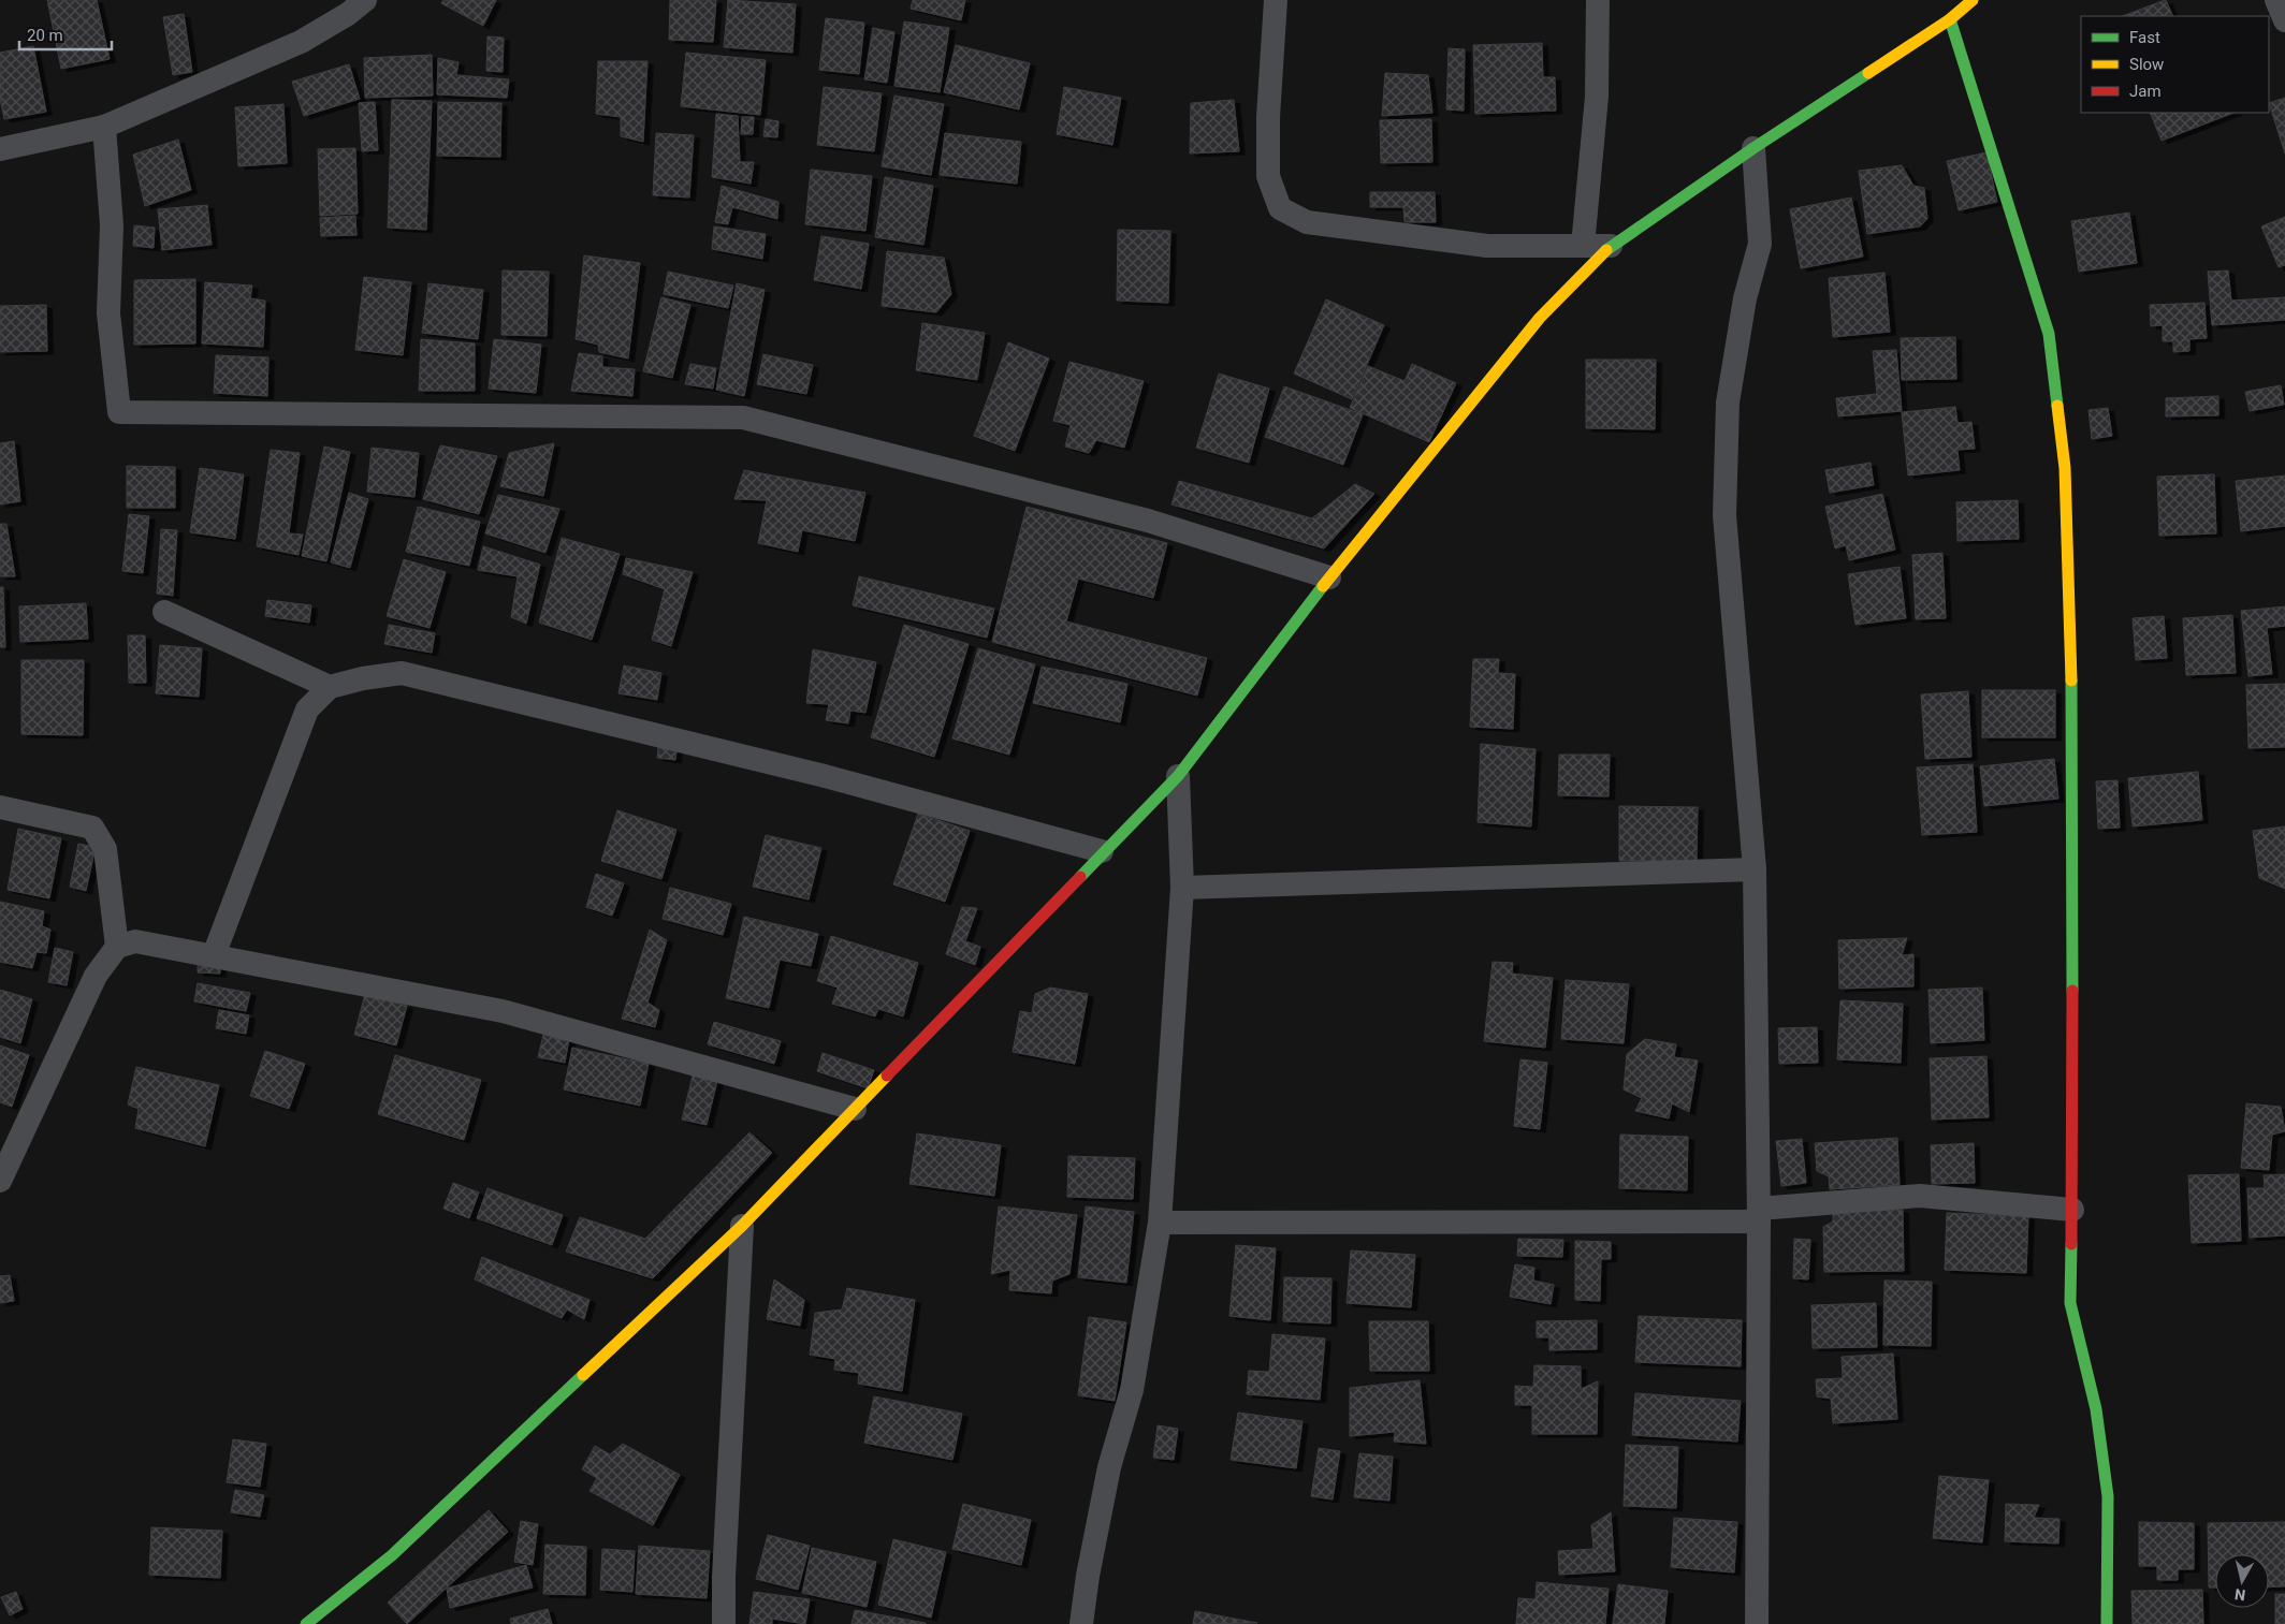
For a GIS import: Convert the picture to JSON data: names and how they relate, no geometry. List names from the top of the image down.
{
  "legend": ["Fast", "Slow", "Jam"],
  "scale_bar": "20 m",
  "north": "bottom"
}
